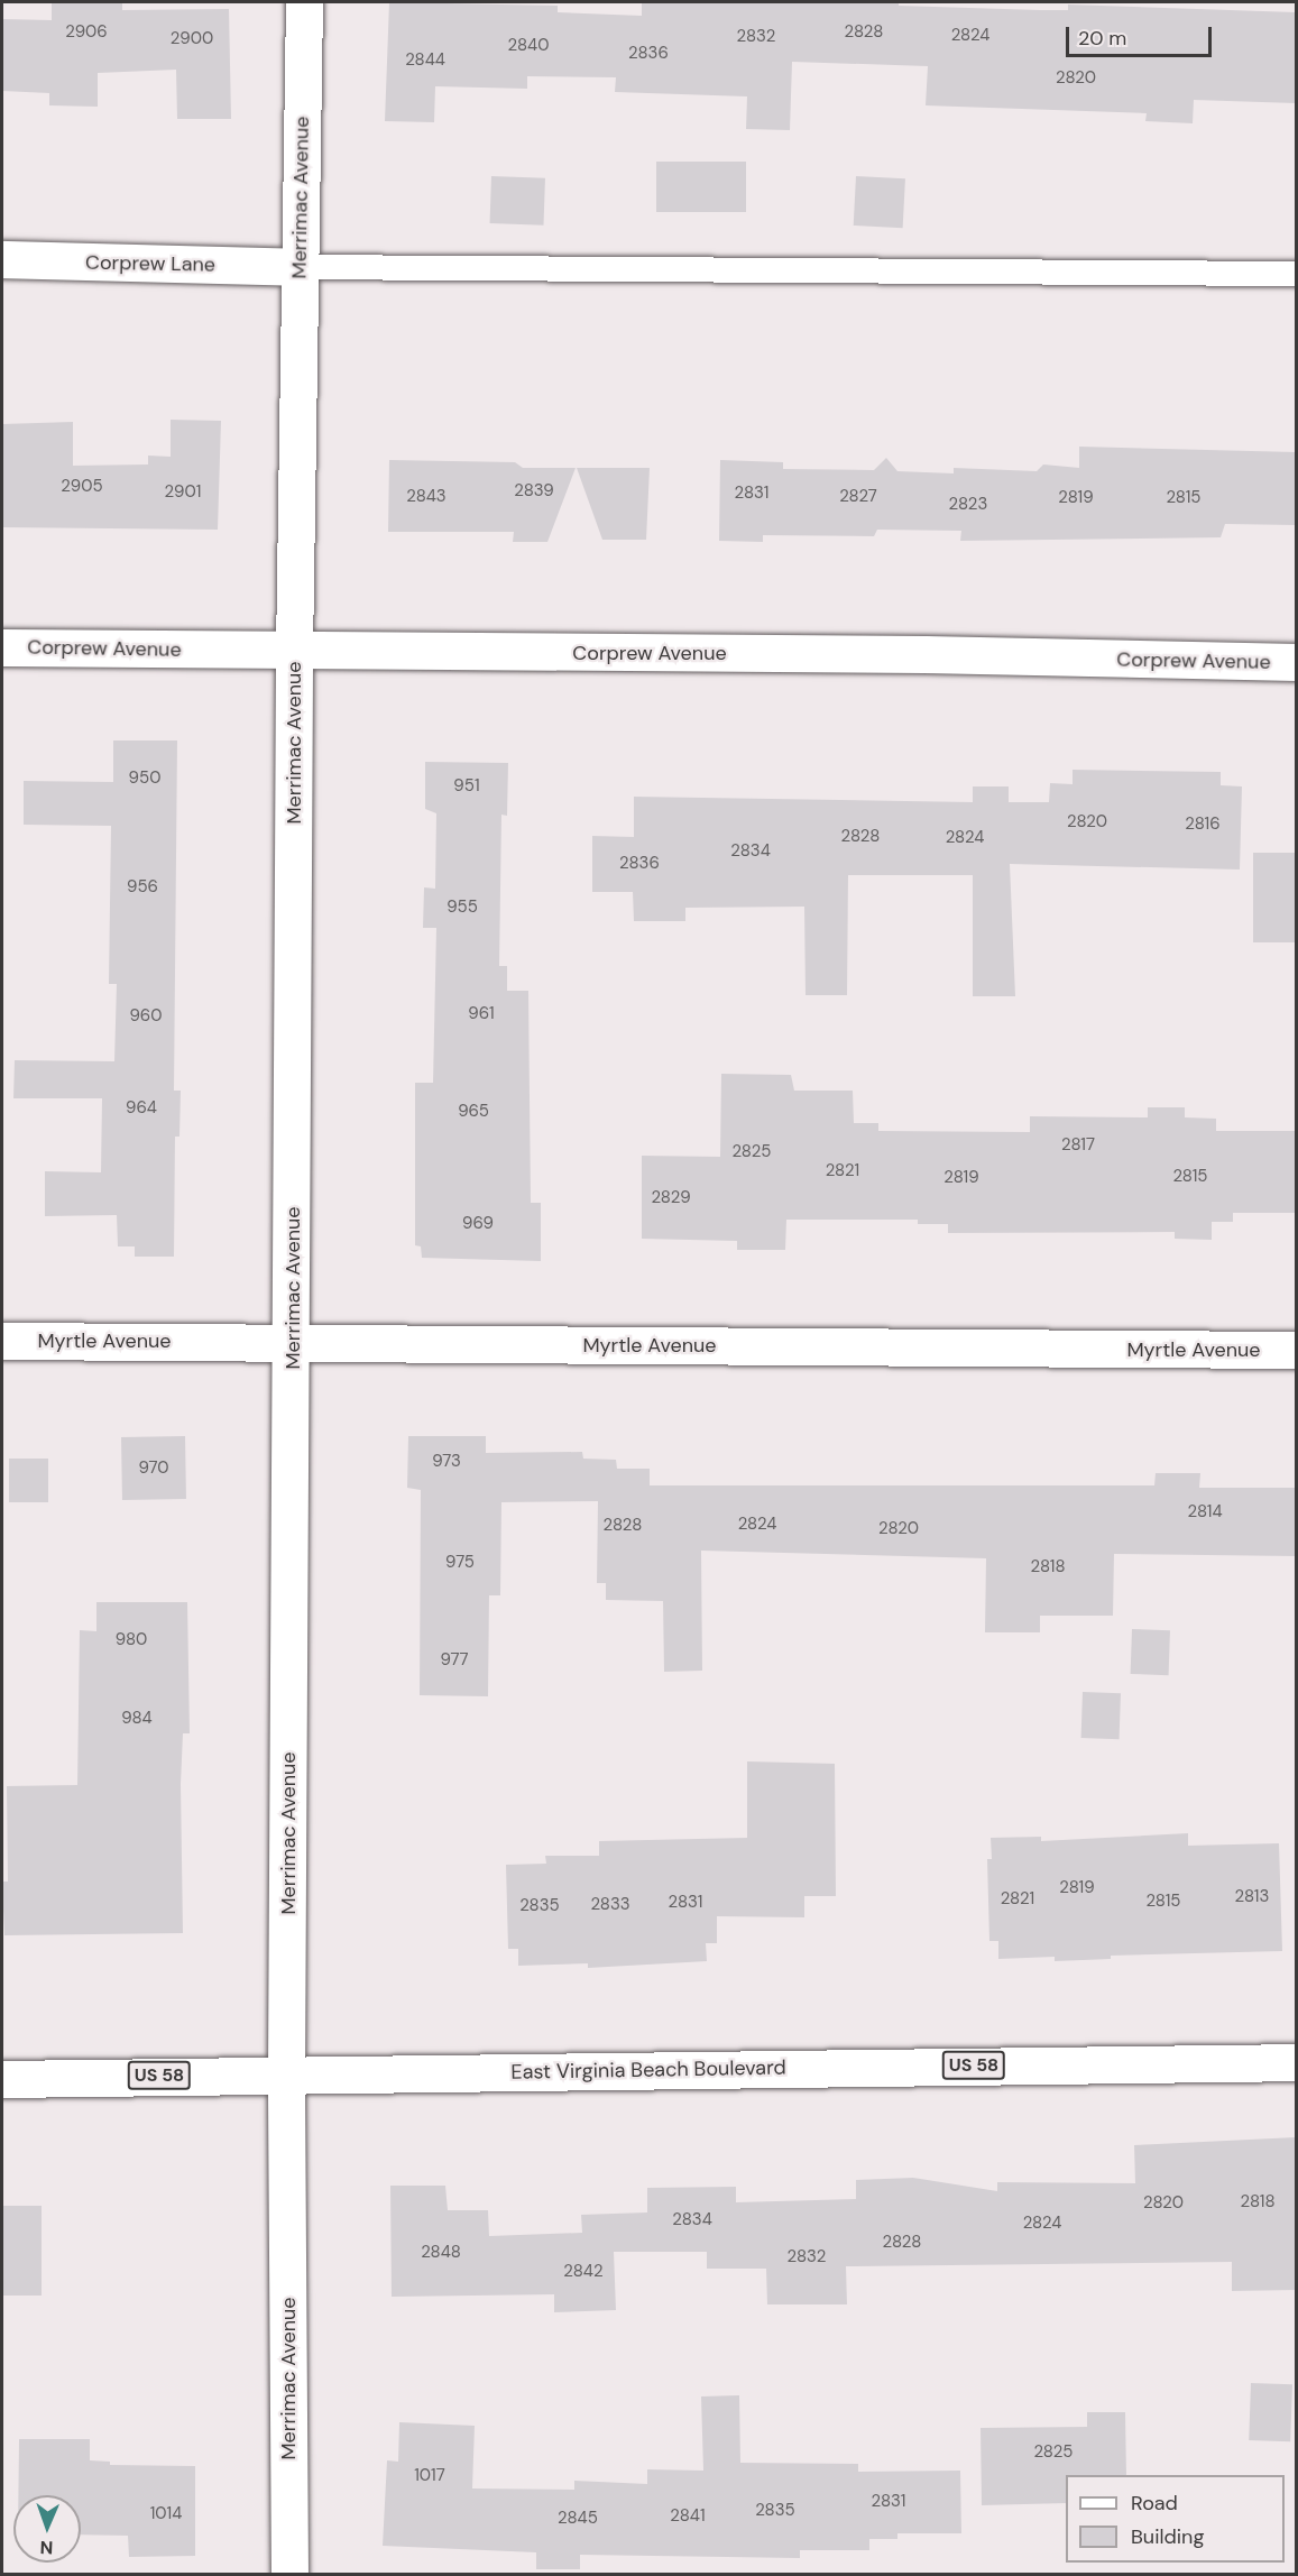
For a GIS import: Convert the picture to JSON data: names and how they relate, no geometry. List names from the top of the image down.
{
  "streets": {
    "street": [
      "Merrimac Avenue",
      "Corprew Lane",
      "Corprew Avenue",
      "Myrtle Avenue",
      "US 58",
      "East Virginia Beach Boulevard"
    ]
  },
  "crossings": [
    ["Merrimac Avenue", "Corprew Lane"],
    ["Merrimac Avenue", "Corprew Avenue"],
    ["Merrimac Avenue", "Myrtle Avenue"],
    ["Merrimac Avenue", "East Virginia Beach Boulevard"]
  ],
  "house_numbers": [
    "2906",
    "2828",
    "2824",
    "2832",
    "2900",
    "2840",
    "2836",
    "2844",
    "2820",
    "2905",
    "2839",
    "2901",
    "2831",
    "2843",
    "2827",
    "2819",
    "2815",
    "2823",
    "950",
    "951",
    "2820",
    "2816",
    "2828",
    "2824",
    "2834",
    "2836",
    "956",
    "955",
    "961",
    "960",
    "964",
    "965",
    "2817",
    "2825",
    "2821",
    "2815",
    "2819",
    "2829",
    "969",
    "973",
    "970",
    "2814",
    "2824",
    "2828",
    "2820",
    "975",
    "2818",
    "980",
    "977",
    "984",
    "2819",
    "2813",
    "2821",
    "2815",
    "2831",
    "2833",
    "2835",
    "2818",
    "2820",
    "2834",
    "2824",
    "2828",
    "2848",
    "2832",
    "2842",
    "2825",
    "1017",
    "2831",
    "2835",
    "1014",
    "2841",
    "2845"
  ],
  "legend": ["Road", "Building"],
  "scale_bar": "20 m",
  "north": "bottom"
}
